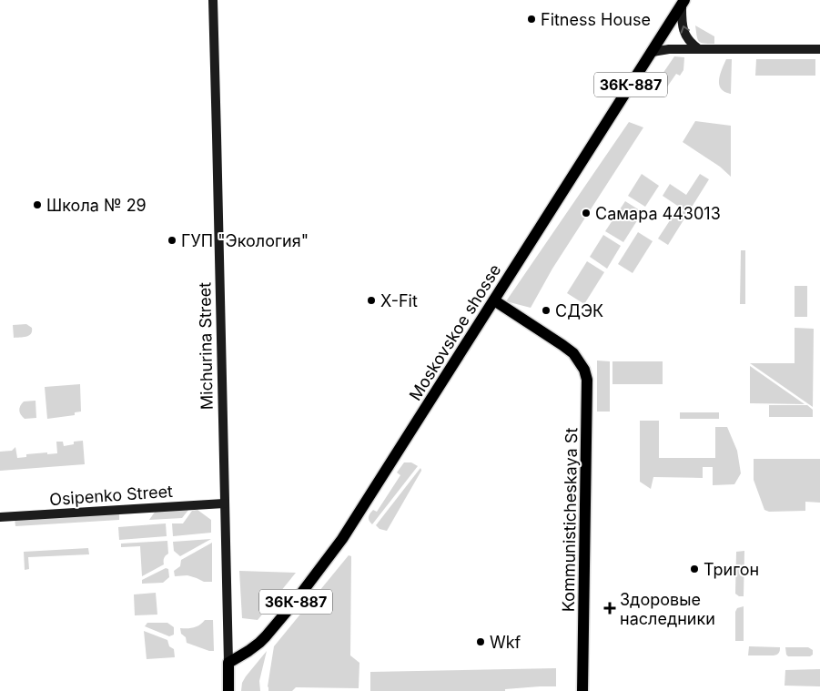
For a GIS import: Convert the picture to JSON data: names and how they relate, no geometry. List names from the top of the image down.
{
  "streets": {
    "main road": [
      "36К-887",
      "Moskovskoe shosse",
      "Michurina Street",
      "Osipenko Street",
      "Kommunisticheskaya St"
    ]
  },
  "crossings": [
    ["Moskovskoe shosse", "Michurina Street"],
    ["Moskovskoe shosse", "Kommunisticheskaya St"],
    ["Michurina Street", "Osipenko Street"]
  ],
  "places": {
    "other": [
      "Fitness House",
      "Школа № 29",
      "Самара 443013",
      "ГУП \"Экология\"",
      "X-Fit",
      "СДЭК",
      "Тригон",
      "Wkf"
    ],
    "health": ["Здоровые наследники"]
  }
}
